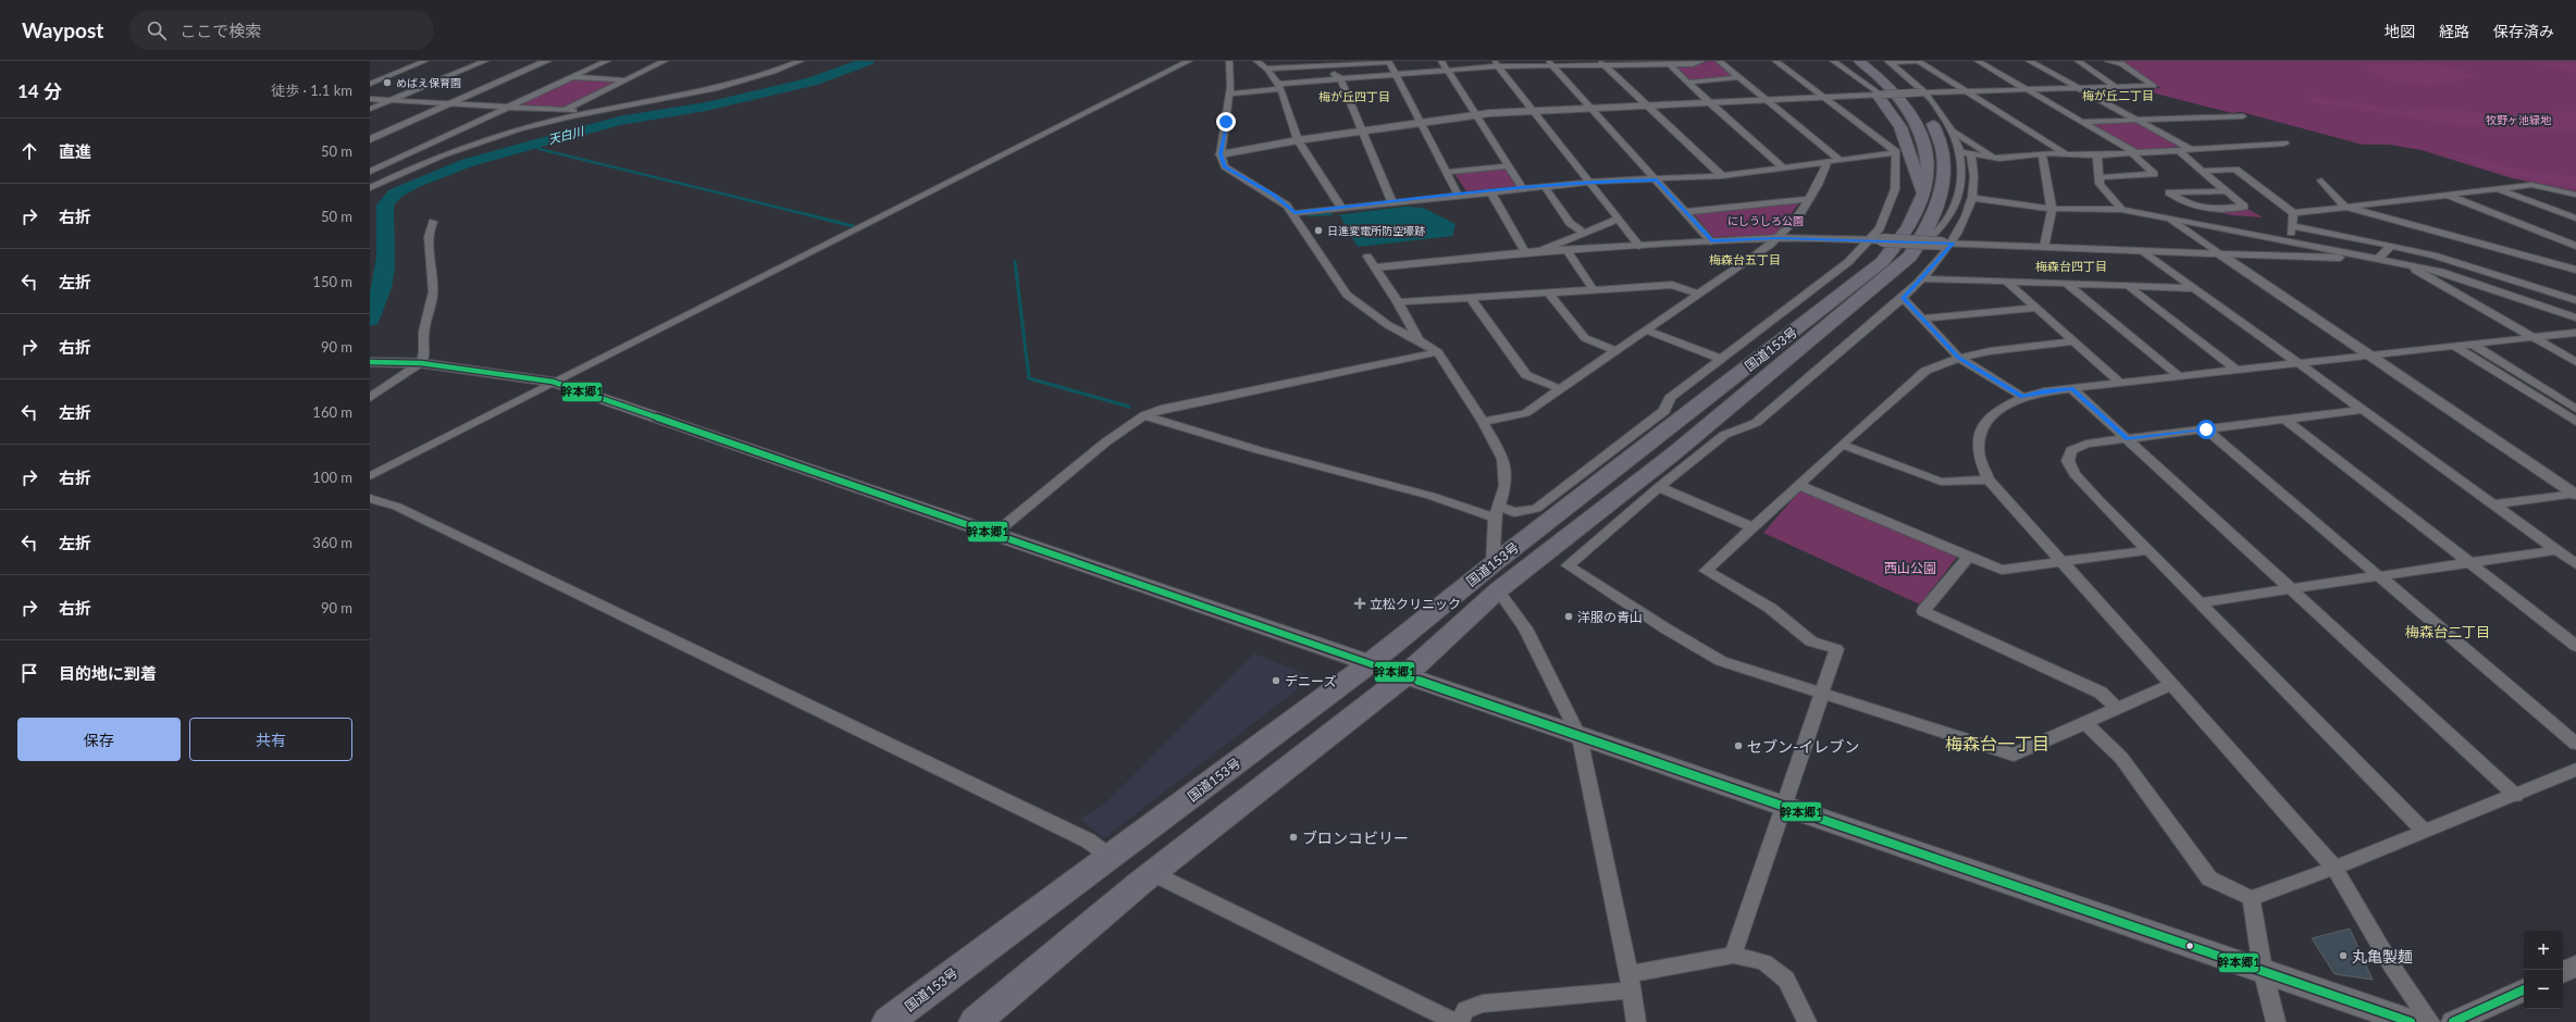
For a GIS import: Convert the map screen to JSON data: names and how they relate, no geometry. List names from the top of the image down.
{
  "streets": {
    "highway": ["国道153号"]
  },
  "districts": [
    "梅が丘二丁目",
    "梅が丘四丁目",
    "梅森台五丁目",
    "梅森台四丁目",
    "梅森台二丁目",
    "梅森台一丁目"
  ],
  "water": ["天白川"],
  "parks": ["牧野ヶ池緑地", "にしうしろ公園", "西山公園"],
  "places": {
    "other": [
      "めばえ保育園",
      "日進変電所防空壕跡",
      "洋服の青山",
      "デニーズ",
      "セブン-イレブン",
      "ブロンコビリー",
      "丸亀製麺"
    ],
    "health": ["立松クリニック"]
  },
  "lines": ["transit line 幹本郷1"],
  "page": {
    "header": "Waypost",
    "search": "ここで検索",
    "nav": ["地図", "経路", "保存済み"],
    "heading": ["14 分", "徒歩 · 1.1 km"],
    "list": [
      ["直進", "50 m"],
      ["右折", "50 m"],
      ["左折", "150 m"],
      ["右折", "90 m"],
      ["左折", "160 m"],
      ["右折", "100 m"],
      ["左折", "360 m"],
      ["右折", "90 m"],
      "目的地に到着"
    ],
    "buttons": ["保存", "共有"],
    "map_buttons": ["+", "−"]
  }
}
